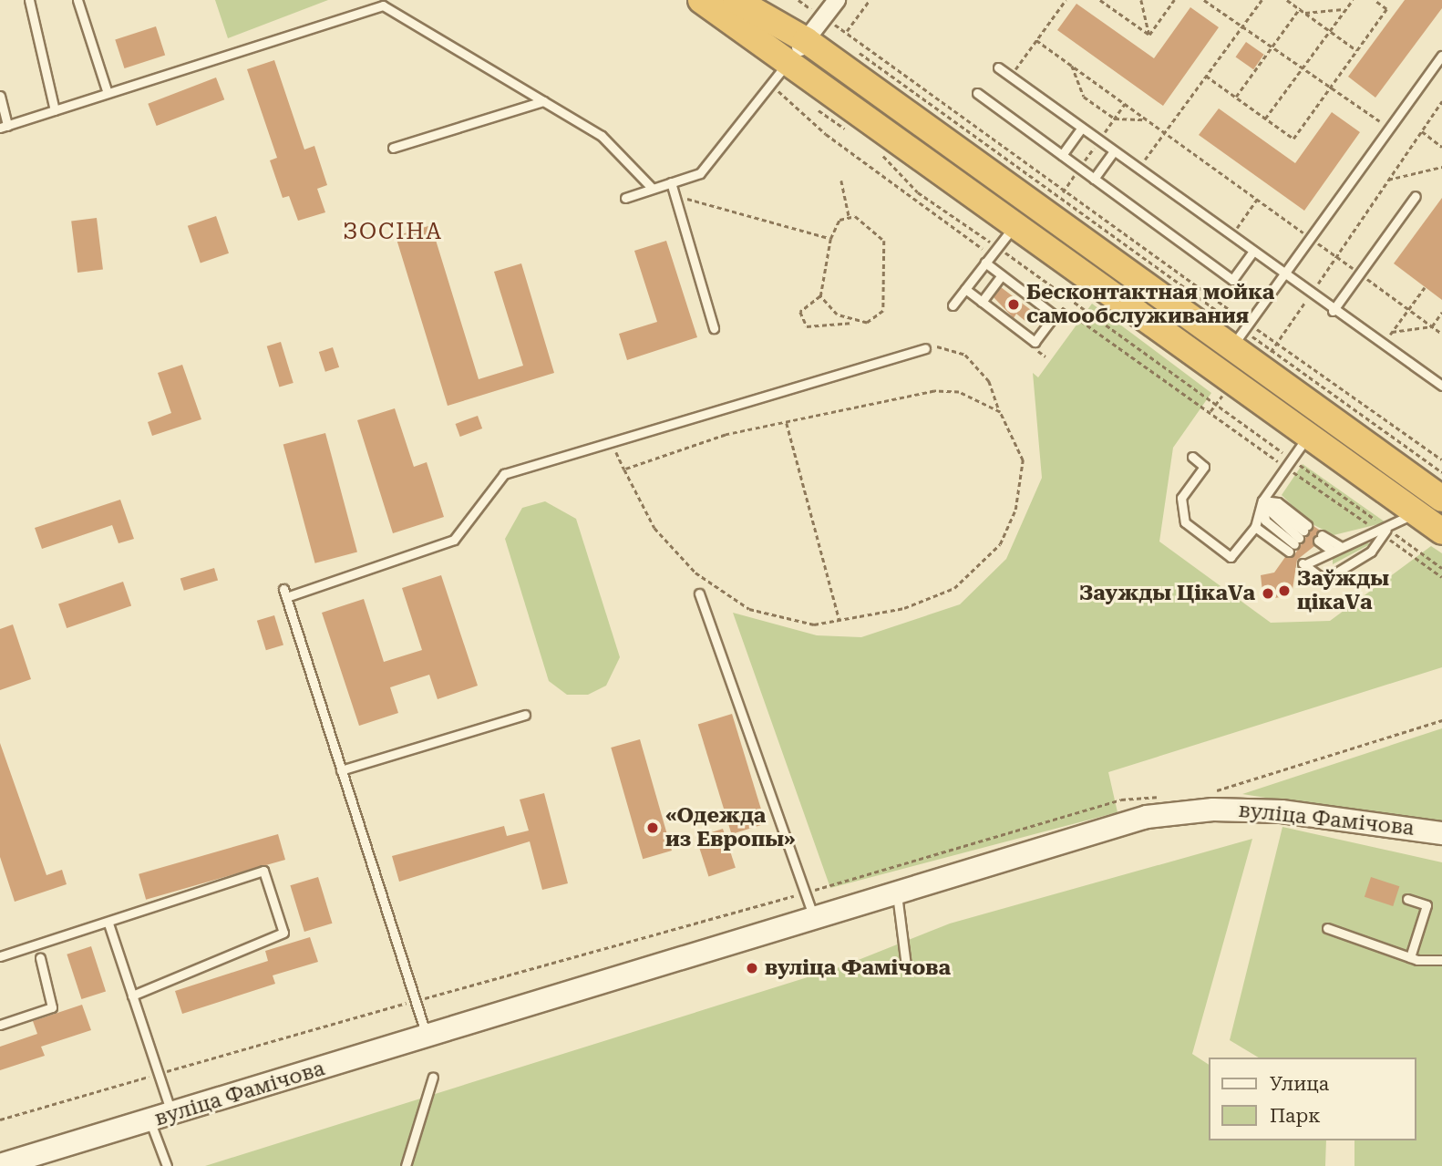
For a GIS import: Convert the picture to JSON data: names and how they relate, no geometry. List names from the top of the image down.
{
  "streets": {
    "main road": ["вуліца Фамічова"]
  },
  "districts": ["ЗОСІНА"],
  "places": [
    "Бесконтактная мойка самообслуживания",
    "Заўжды цікаVа",
    "Заужды ЦікаVа",
    "«Одежда из Европы»",
    "вуліца Фамічова"
  ],
  "legend": ["Улица", "Парк"]
}
